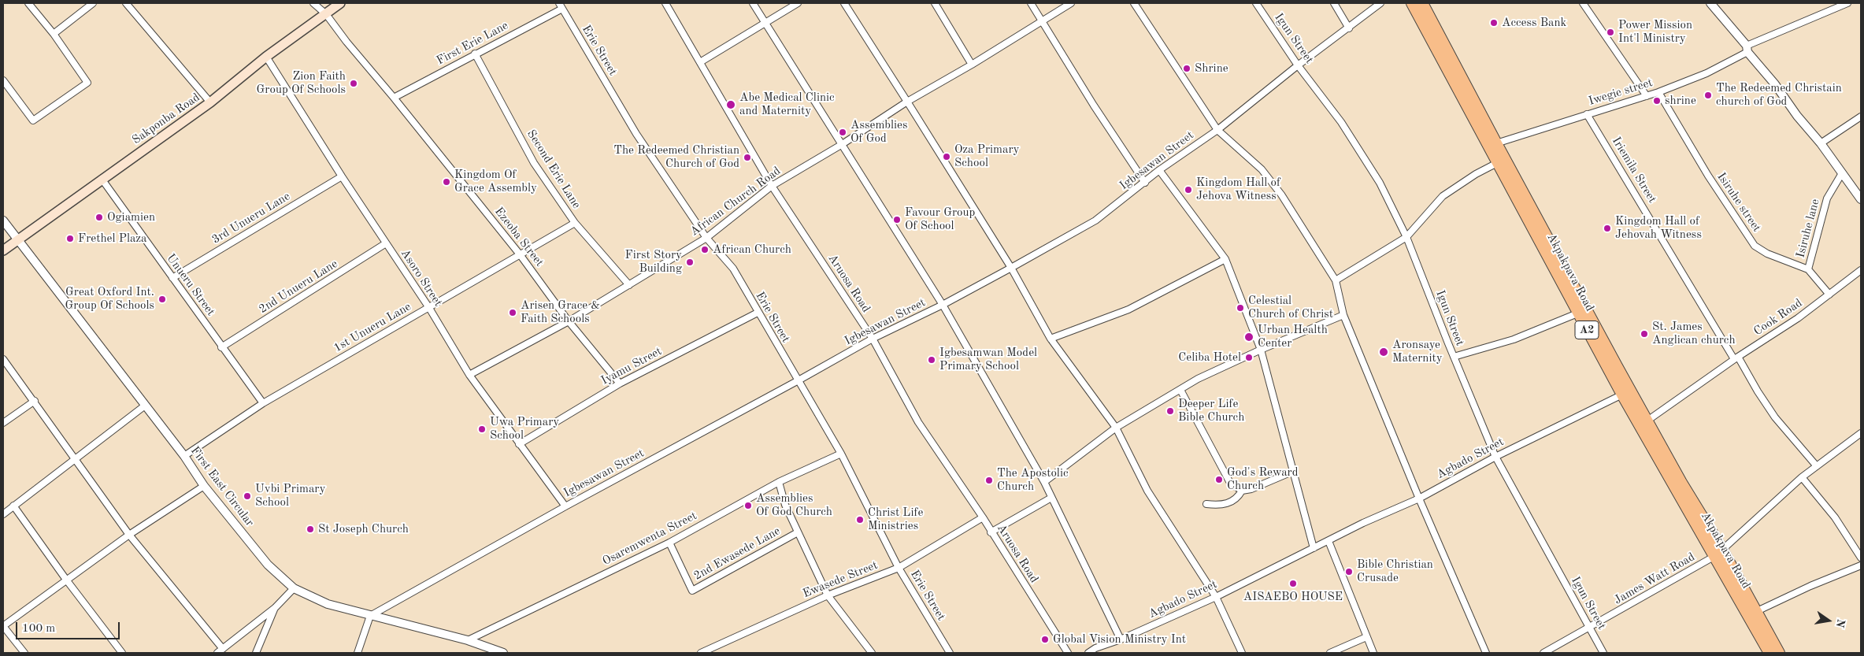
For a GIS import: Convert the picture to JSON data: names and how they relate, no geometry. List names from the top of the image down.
{
  "streets": {
    "highway": ["Akpakpava Road", "A2"],
    "main road": ["Sakponba Road"],
    "street": [
      "Igun Street",
      "First Erie Lane",
      "Erie Street",
      "Iwegie street",
      "Igbesawan Street",
      "Second Erie Lane",
      "Iriemila Street",
      "African Church Road",
      "Isiruhe street",
      "3rd Unueru Lane",
      "Isiruhe lane",
      "Ezeoba Street",
      "Asoro Street",
      "Aruosa Road",
      "Unueru Street",
      "2nd Unueru Lane",
      "Cook Road",
      "1st Unueru Lane",
      "Iyamu Street",
      "Agbado Street",
      "First East Circular",
      "Osaremwenta Street",
      "2nd Ewasede Lane",
      "James Watt Road",
      "Ewasede Street"
    ]
  },
  "crossings": [
    ["Igun Street", "Igbesawan Street"],
    ["Igun Street", "Agbado Street"],
    ["Igun Street", "James Watt Road"],
    ["First Erie Lane", "Erie Street"],
    ["First Erie Lane", "Second Erie Lane"],
    ["First Erie Lane", "Ezeoba Street"],
    ["Erie Street", "Igbesawan Street"],
    ["Erie Street", "African Church Road"],
    ["Erie Street", "Iyamu Street"],
    ["Erie Street", "Osaremwenta Street"],
    ["Erie Street", "Ewasede Street"],
    ["Iwegie street", "Iriemila Street"],
    ["Iwegie street", "Isiruhe street"],
    ["Iwegie street", "Akpakpava Road"],
    ["Sakponba Road", "Ezeoba Street"],
    ["Sakponba Road", "Asoro Street"],
    ["Sakponba Road", "Unueru Street"],
    ["Sakponba Road", "First East Circular"],
    ["Igbesawan Street", "Asoro Street"],
    ["Igbesawan Street", "Aruosa Road"],
    ["Igbesawan Street", "First East Circular"],
    ["Second Erie Lane", "African Church Road"],
    ["Second Erie Lane", "1st Unueru Lane"],
    ["Iriemila Street", "Cook Road"],
    ["Iriemila Street", "James Watt Road"],
    ["African Church Road", "Ezeoba Street"],
    ["African Church Road", "Asoro Street"],
    ["African Church Road", "Aruosa Road"],
    ["Isiruhe street", "Isiruhe lane"],
    ["Isiruhe street", "Cook Road"],
    ["3rd Unueru Lane", "Asoro Street"],
    ["3rd Unueru Lane", "Unueru Street"],
    ["Ezeoba Street", "1st Unueru Lane"],
    ["Ezeoba Street", "Iyamu Street"],
    ["Akpakpava Road", "Cook Road"],
    ["Akpakpava Road", "Agbado Street"],
    ["Akpakpava Road", "James Watt Road"],
    ["Asoro Street", "2nd Unueru Lane"],
    ["Asoro Street", "1st Unueru Lane"],
    ["Asoro Street", "Iyamu Street"],
    ["Aruosa Road", "Ewasede Street"],
    ["Unueru Street", "2nd Unueru Lane"],
    ["Unueru Street", "1st Unueru Lane"],
    ["1st Unueru Lane", "First East Circular"],
    ["First East Circular", "Osaremwenta Street"],
    ["Osaremwenta Street", "2nd Ewasede Lane"]
  ],
  "places": [
    "Access Bank",
    "Power Mission Int'l Ministry",
    "Shrine",
    "Zion Faith Group Of Schools",
    "The Redeemed Christain church of God",
    "shrine",
    "Abe Medical Clinic and Maternity",
    "Assemblies Of God",
    "Oza Primary School",
    "The Redeemed Christian Church of God",
    "Kingdom Of Grace Assembly",
    "Kingdom Hall of Jehova Witness",
    "Ogiamien",
    "Favour Group Of School",
    "Kingdom Hall of Jehovah Witness",
    "Frethel Plaza",
    "African Church",
    "First Story Building",
    "Great Oxford Int. Group Of Schools",
    "Celestial Church of Christ",
    "Arisen Grace & Faith Schools",
    "St. James Anglican church",
    "Urban Health Center",
    "Aronsaye Maternity",
    "Celiba Hotel",
    "Igbesamwan Model Primary School",
    "Deeper Life Bible Church",
    "Uwa Primary School",
    "God's Reward Church",
    "The Apostolic Church",
    "Uvbi Primary School",
    "Assemblies Of God Church",
    "Christ Life Ministries",
    "St Joseph Church",
    "Bible Christian Crusade",
    "AISAEBO HOUSE",
    "Global Vision Ministry Int"
  ],
  "scale_bar": "100 m",
  "north": "right"
}
